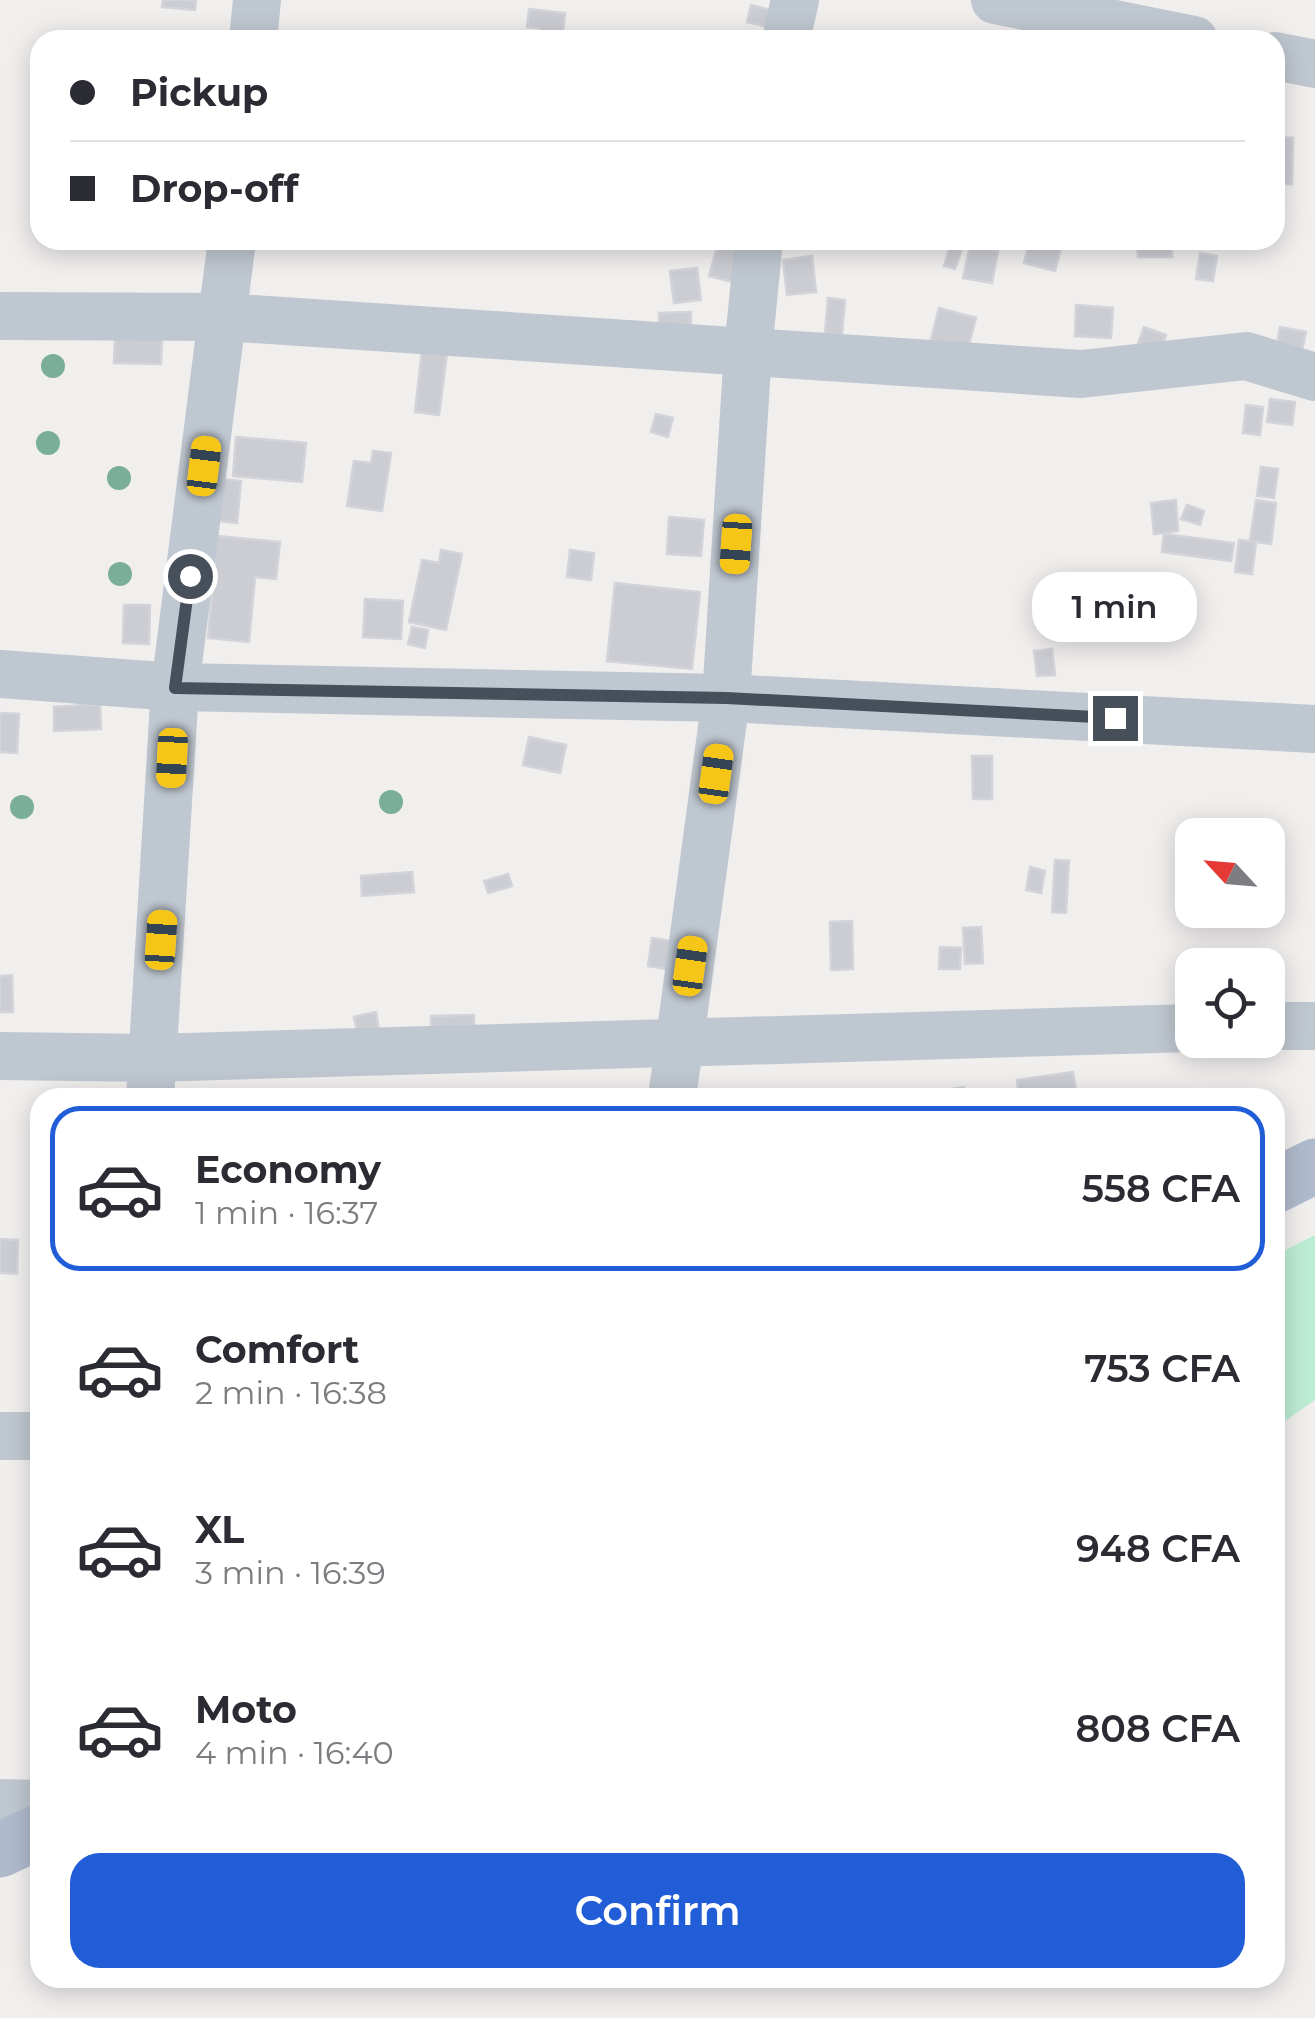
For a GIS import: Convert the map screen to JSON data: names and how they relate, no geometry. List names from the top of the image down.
{
  "north": "top left",
  "page": {
    "banner": ["Pickup", "Drop-off"],
    "bubble": "1 min",
    "list": [
      {
        "name": "Economy",
        "note": "1 min · 16:37",
        "value": "558 CFA"
      },
      {
        "name": "Comfort",
        "note": "2 min · 16:38",
        "value": "753 CFA"
      },
      {
        "name": "XL",
        "note": "3 min · 16:39",
        "value": "948 CFA"
      },
      {
        "name": "Moto",
        "note": "4 min · 16:40",
        "value": "808 CFA"
      }
    ],
    "buttons": "Confirm"
  }
}
